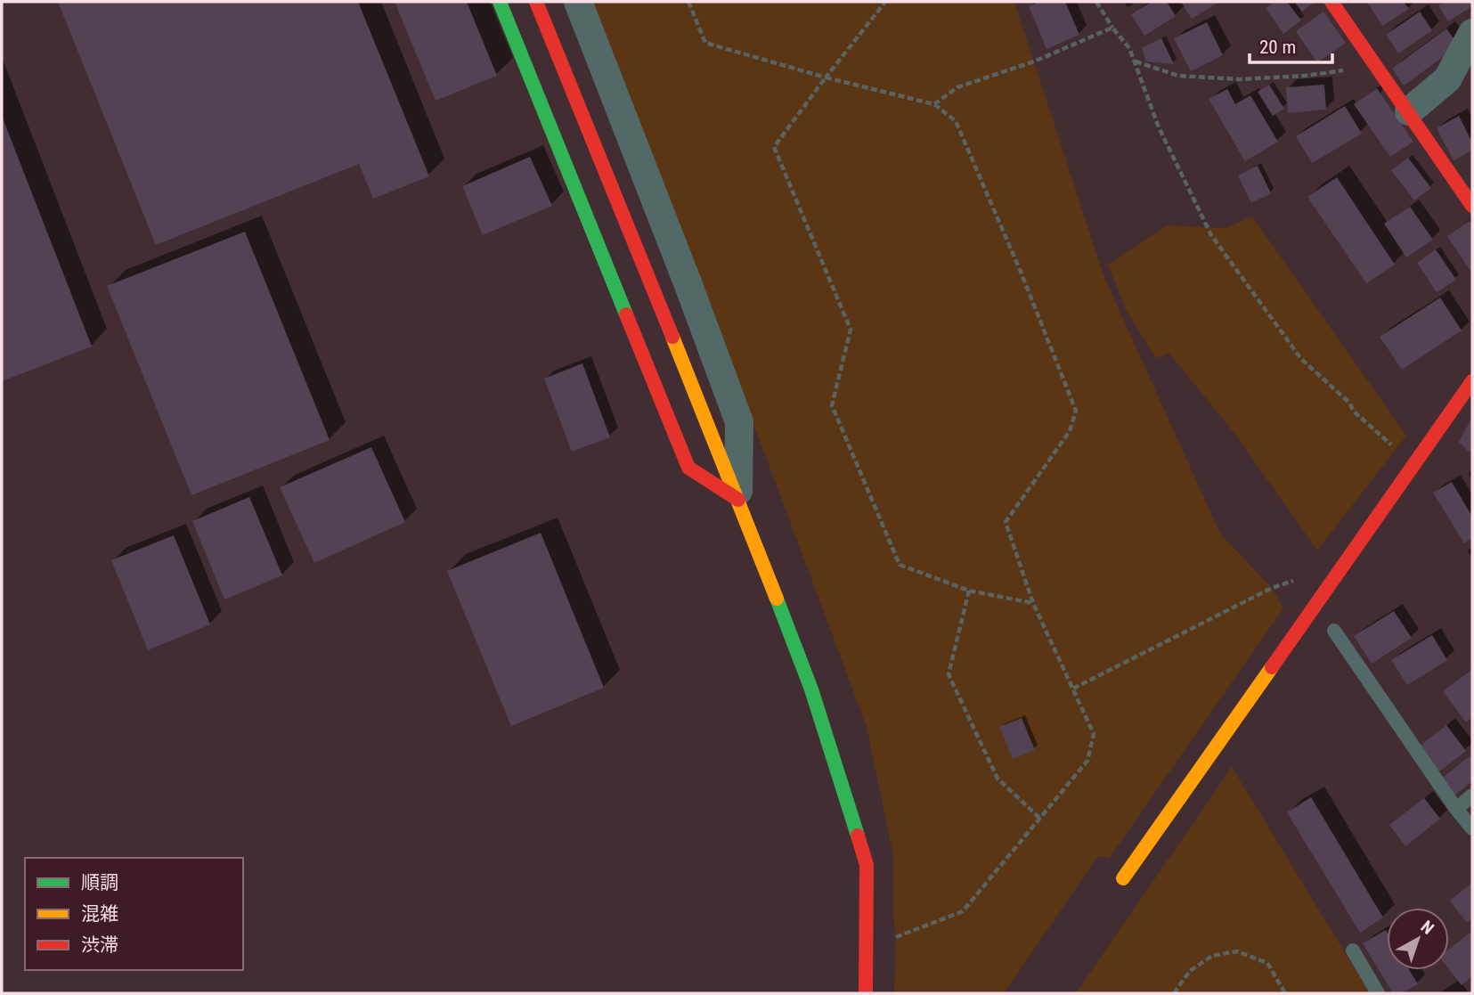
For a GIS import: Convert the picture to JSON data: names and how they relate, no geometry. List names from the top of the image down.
{
  "legend": ["順調", "混雑", "渋滞"],
  "scale_bar": "20 m",
  "north": "top right"
}
